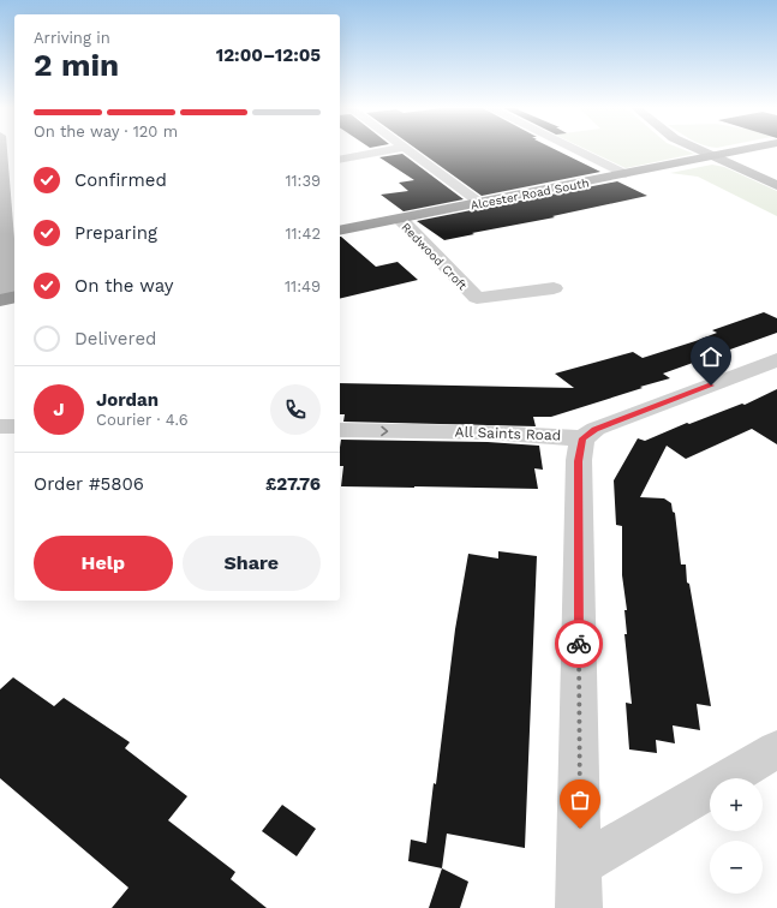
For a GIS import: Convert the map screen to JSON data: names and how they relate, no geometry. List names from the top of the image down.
{
  "streets": {
    "highway": ["Alcester Road South"],
    "street": ["Redwood Croft", "All Saints Road"]
  },
  "crossings": [
    ["Alcester Road South", "Redwood Croft"]
  ],
  "one_way": ["All Saints Road"],
  "page": {
    "heading": ["2 min", "Arriving in", "12:00–12:05"],
    "panel": [
      "Jordan",
      "Courier · 4.6",
      "Order #5806",
      "£27.76"
    ],
    "bar": "On the way · 120 m",
    "list": [
      ["Confirmed", "11:39"],
      ["Preparing", "11:42"],
      ["On the way", "11:49"],
      "Delivered"
    ],
    "round": "J",
    "buttons": ["Help", "Share"],
    "map_buttons": ["+", "−"]
  }
}
